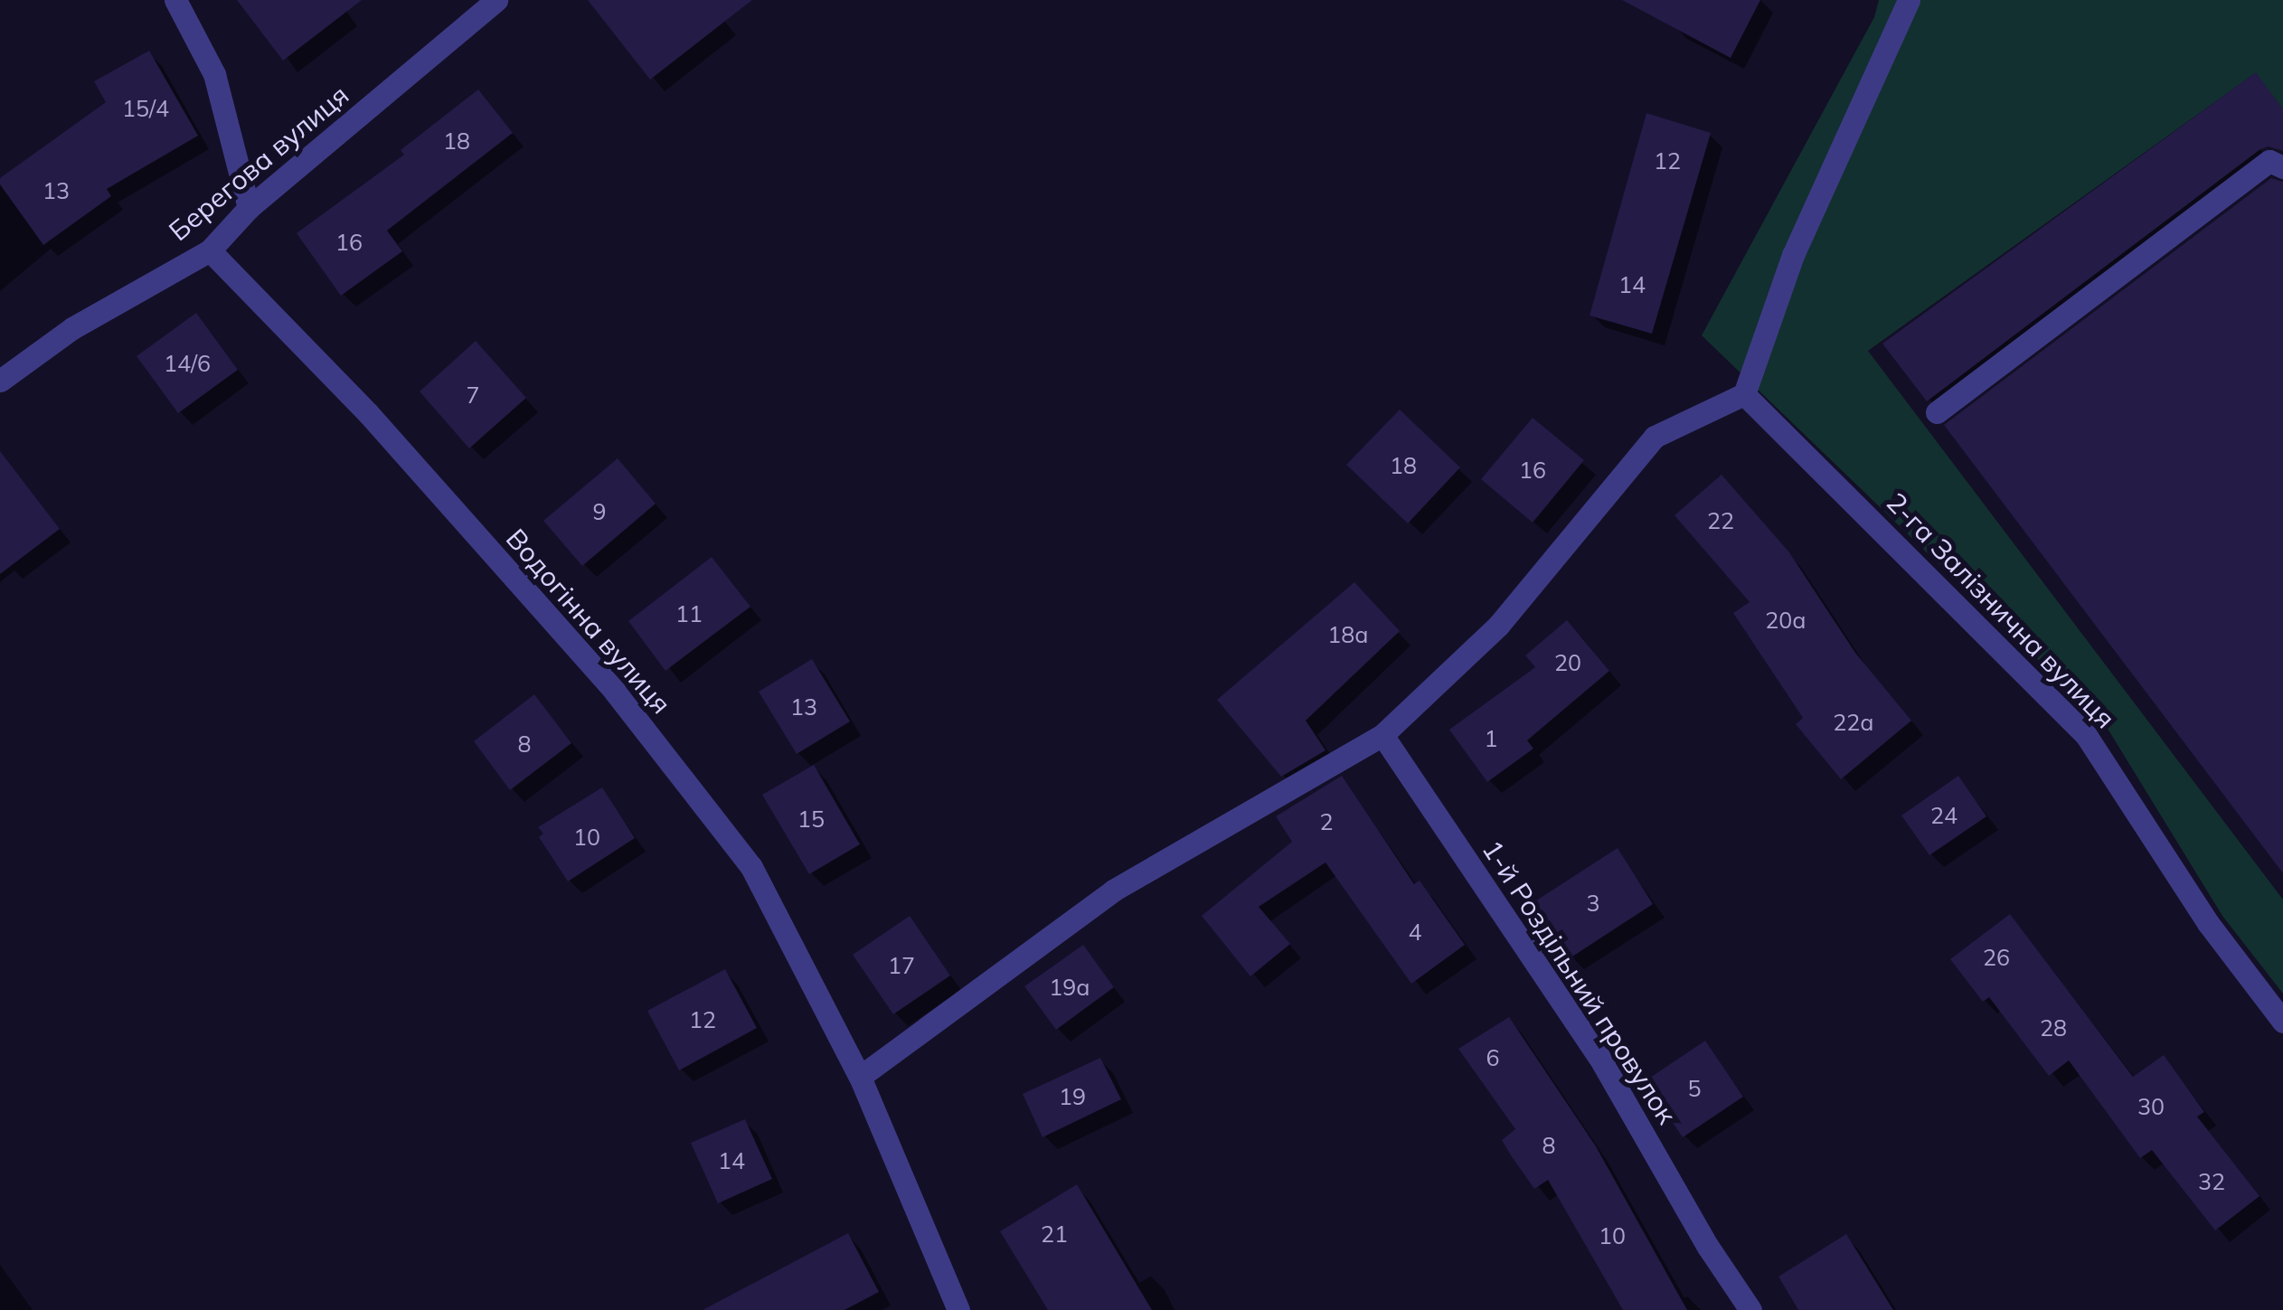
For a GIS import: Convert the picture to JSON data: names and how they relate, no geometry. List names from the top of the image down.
{
  "streets": {
    "street": [
      "Берегова вулиця",
      "2-га Залізнична вулиця",
      "Водогінна вулиця",
      "1-й Роздільний провулок"
    ]
  },
  "crossings": [
    ["Берегова вулиця", "Водогінна вулиця"]
  ],
  "house_numbers": [
    "15/4",
    "18",
    "12",
    "13",
    "16",
    "14",
    "14/6",
    "7",
    "18",
    "16",
    "9",
    "22",
    "11",
    "20а",
    "18а",
    "20",
    "13",
    "22а",
    "1",
    "8",
    "24",
    "15",
    "2",
    "10",
    "3",
    "4",
    "26",
    "17",
    "19а",
    "12",
    "28",
    "6",
    "5",
    "19",
    "30",
    "8",
    "14",
    "32",
    "21",
    "10"
  ]
}
